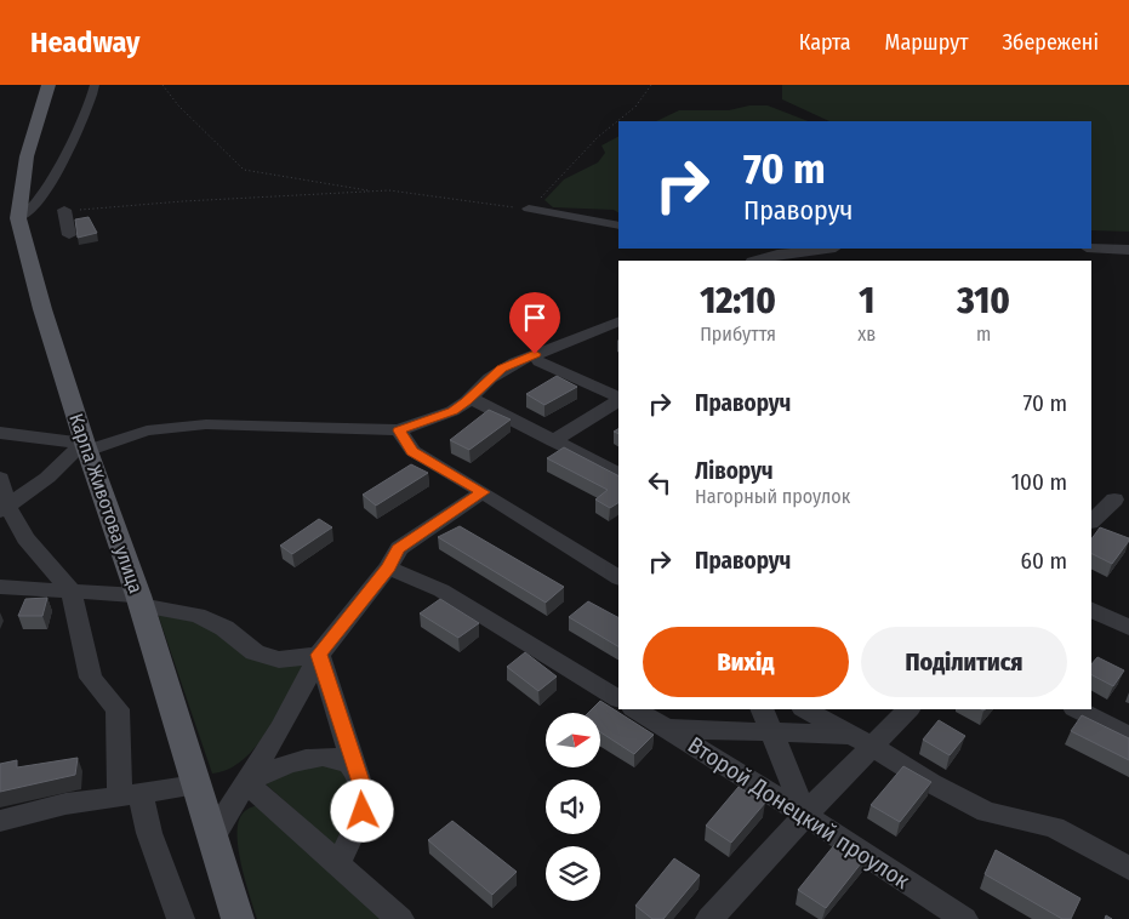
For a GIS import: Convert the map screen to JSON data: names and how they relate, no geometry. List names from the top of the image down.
{
  "streets": {
    "main road": ["Карпа Животова улица"],
    "street": ["Второй Донецкий проулок"]
  },
  "north": "right",
  "page": {
    "header": "Headway",
    "nav": ["Карта", "Маршрут", "Збережені"],
    "turn": ["70 m", "Праворуч"],
    "eta": [
      "12:10",
      "Прибуття",
      "1",
      "хв",
      "310",
      "m"
    ],
    "list": [
      {
        "name": "Праворуч",
        "value": "70 m"
      },
      {
        "name": "Ліворуч",
        "note": "Нагорный проулок",
        "value": "100 m"
      },
      {
        "name": "Праворуч",
        "value": "60 m"
      }
    ],
    "buttons": ["Вихід", "Поділитися"]
  }
}
